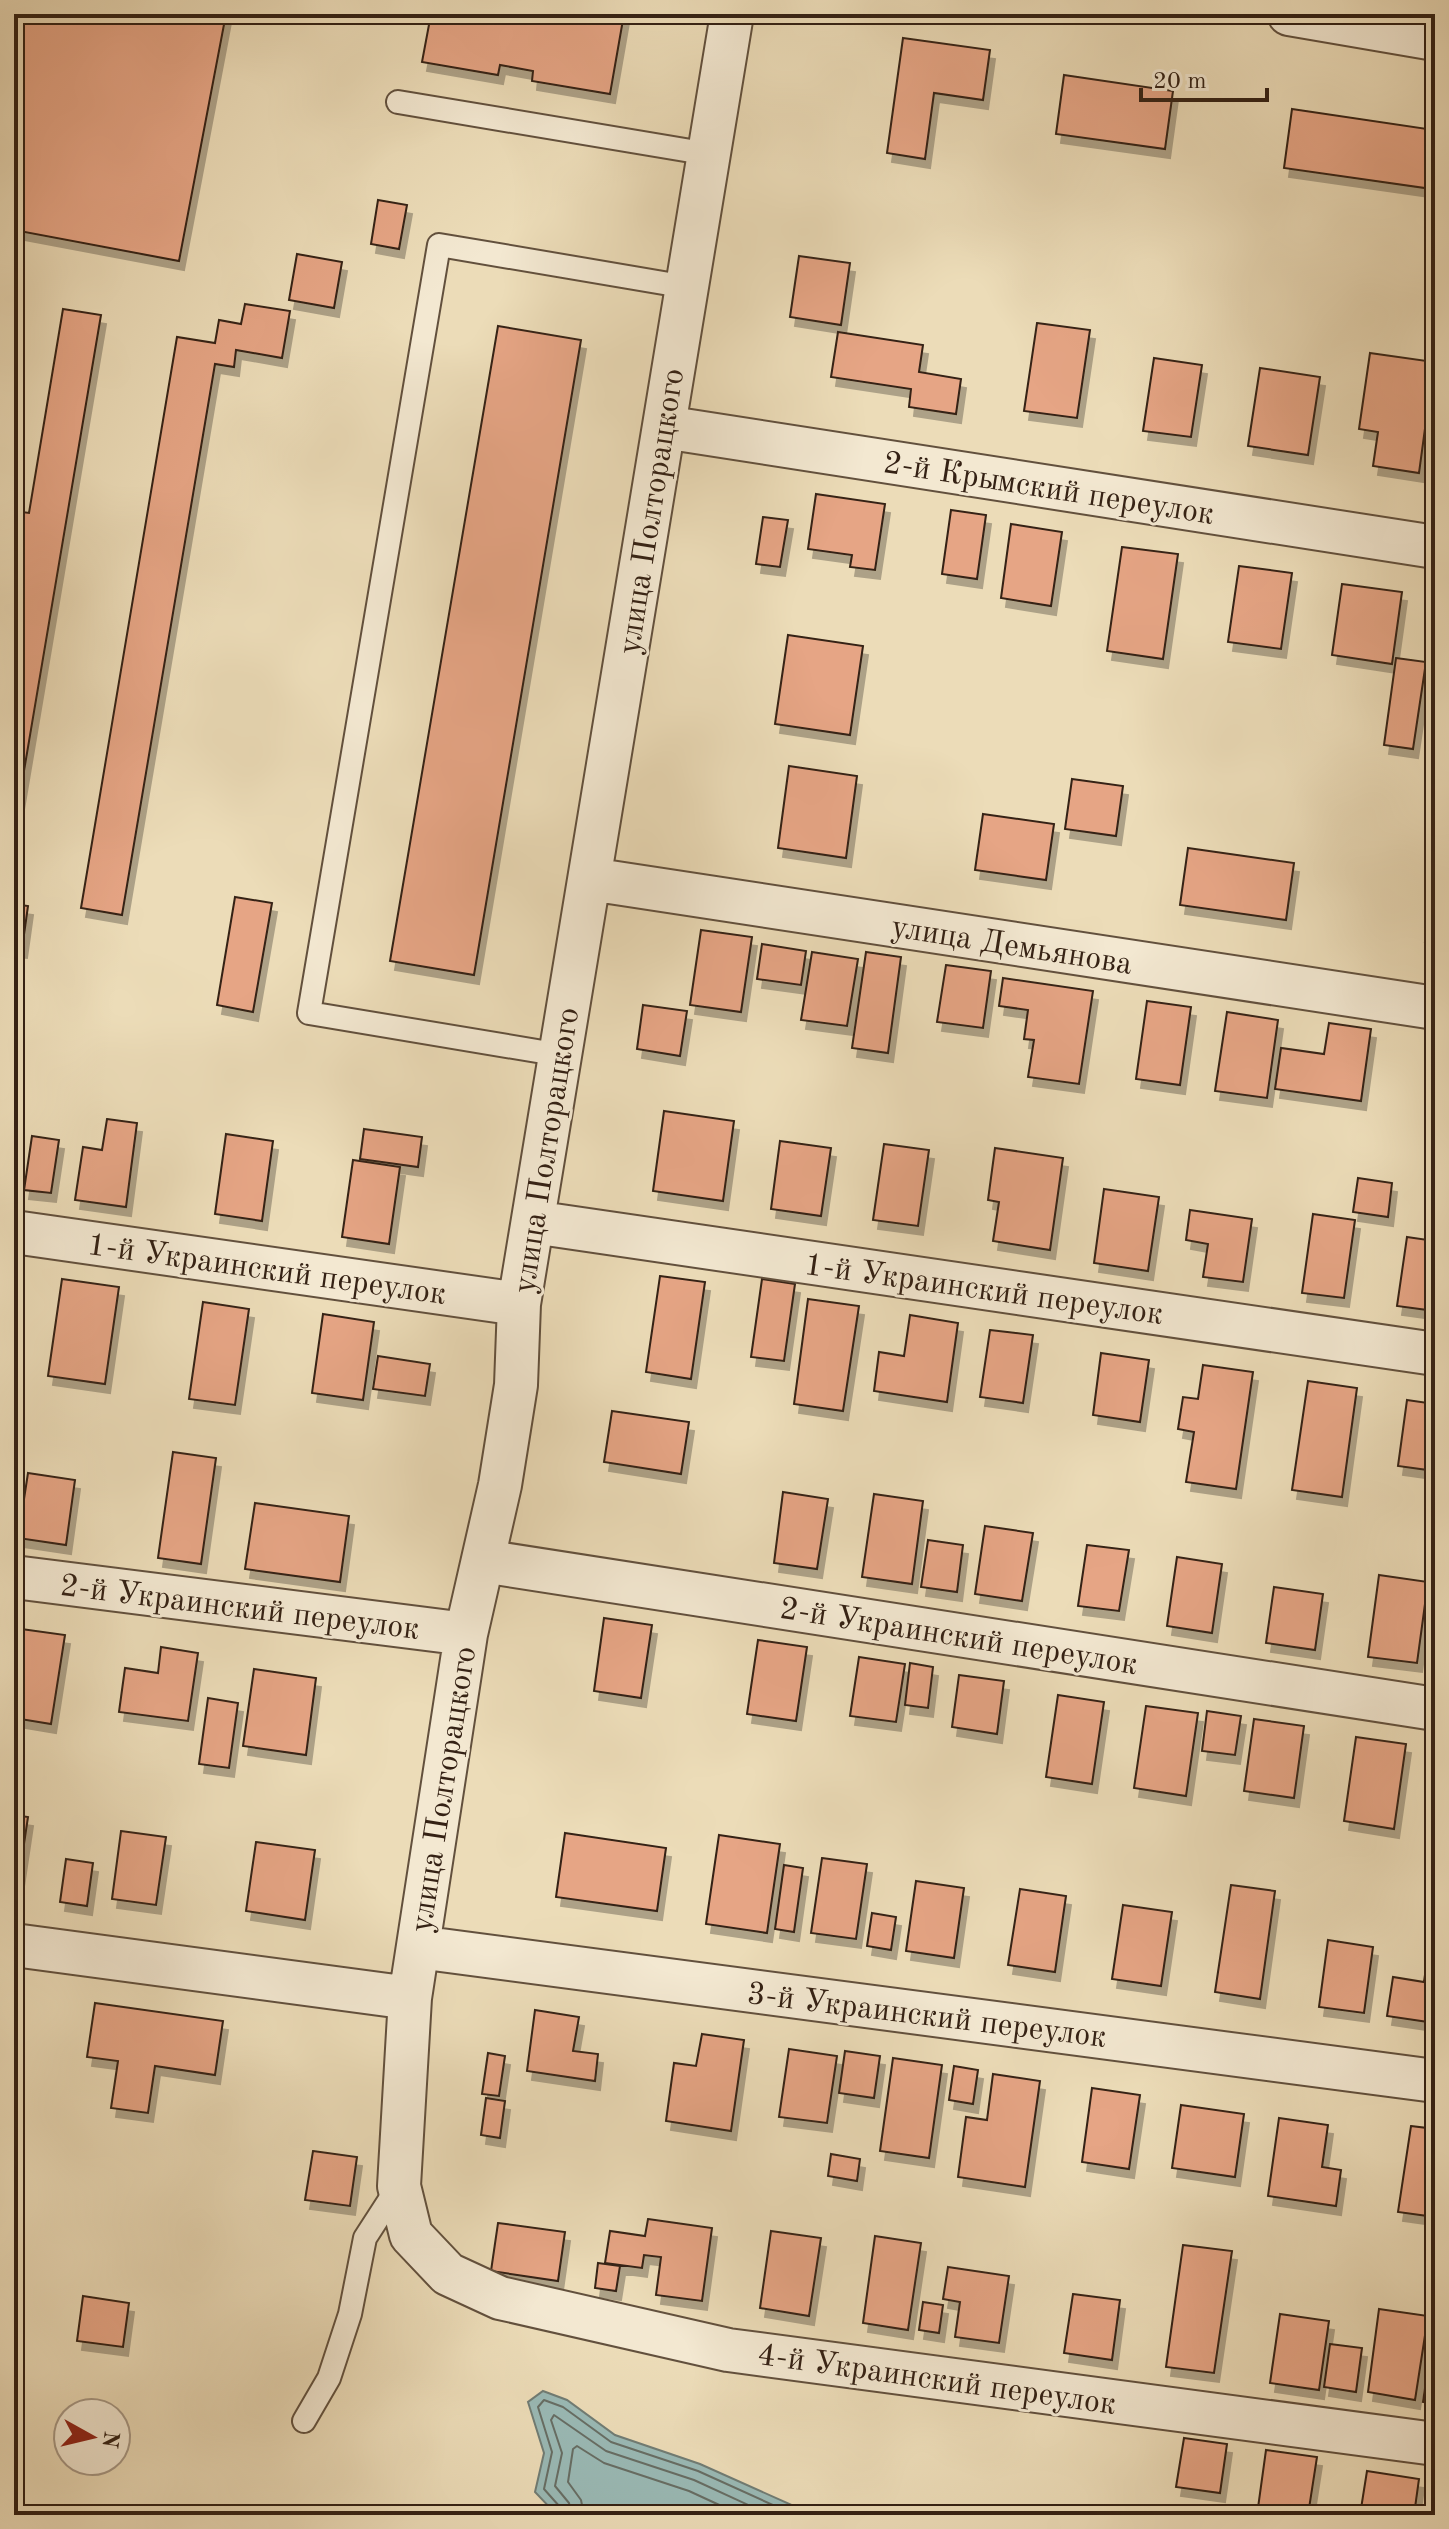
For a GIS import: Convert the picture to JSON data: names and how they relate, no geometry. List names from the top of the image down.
{
  "streets": {
    "street": [
      "2-й Крымский переулок",
      "улица Полторацкого",
      "улица Демьянова",
      "1-й Украинский переулок",
      "2-й Украинский переулок",
      "3-й Украинский переулок",
      "4-й Украинский переулок"
    ]
  },
  "crossings": [
    ["2-й Крымский переулок", "улица Полторацкого"],
    ["улица Полторацкого", "улица Демьянова"],
    ["улица Полторацкого", "1-й Украинский переулок"],
    ["улица Полторацкого", "2-й Украинский переулок"],
    ["улица Полторацкого", "3-й Украинский переулок"],
    ["улица Полторацкого", "4-й Украинский переулок"]
  ],
  "scale_bar": "20 m",
  "north": "right"
}
